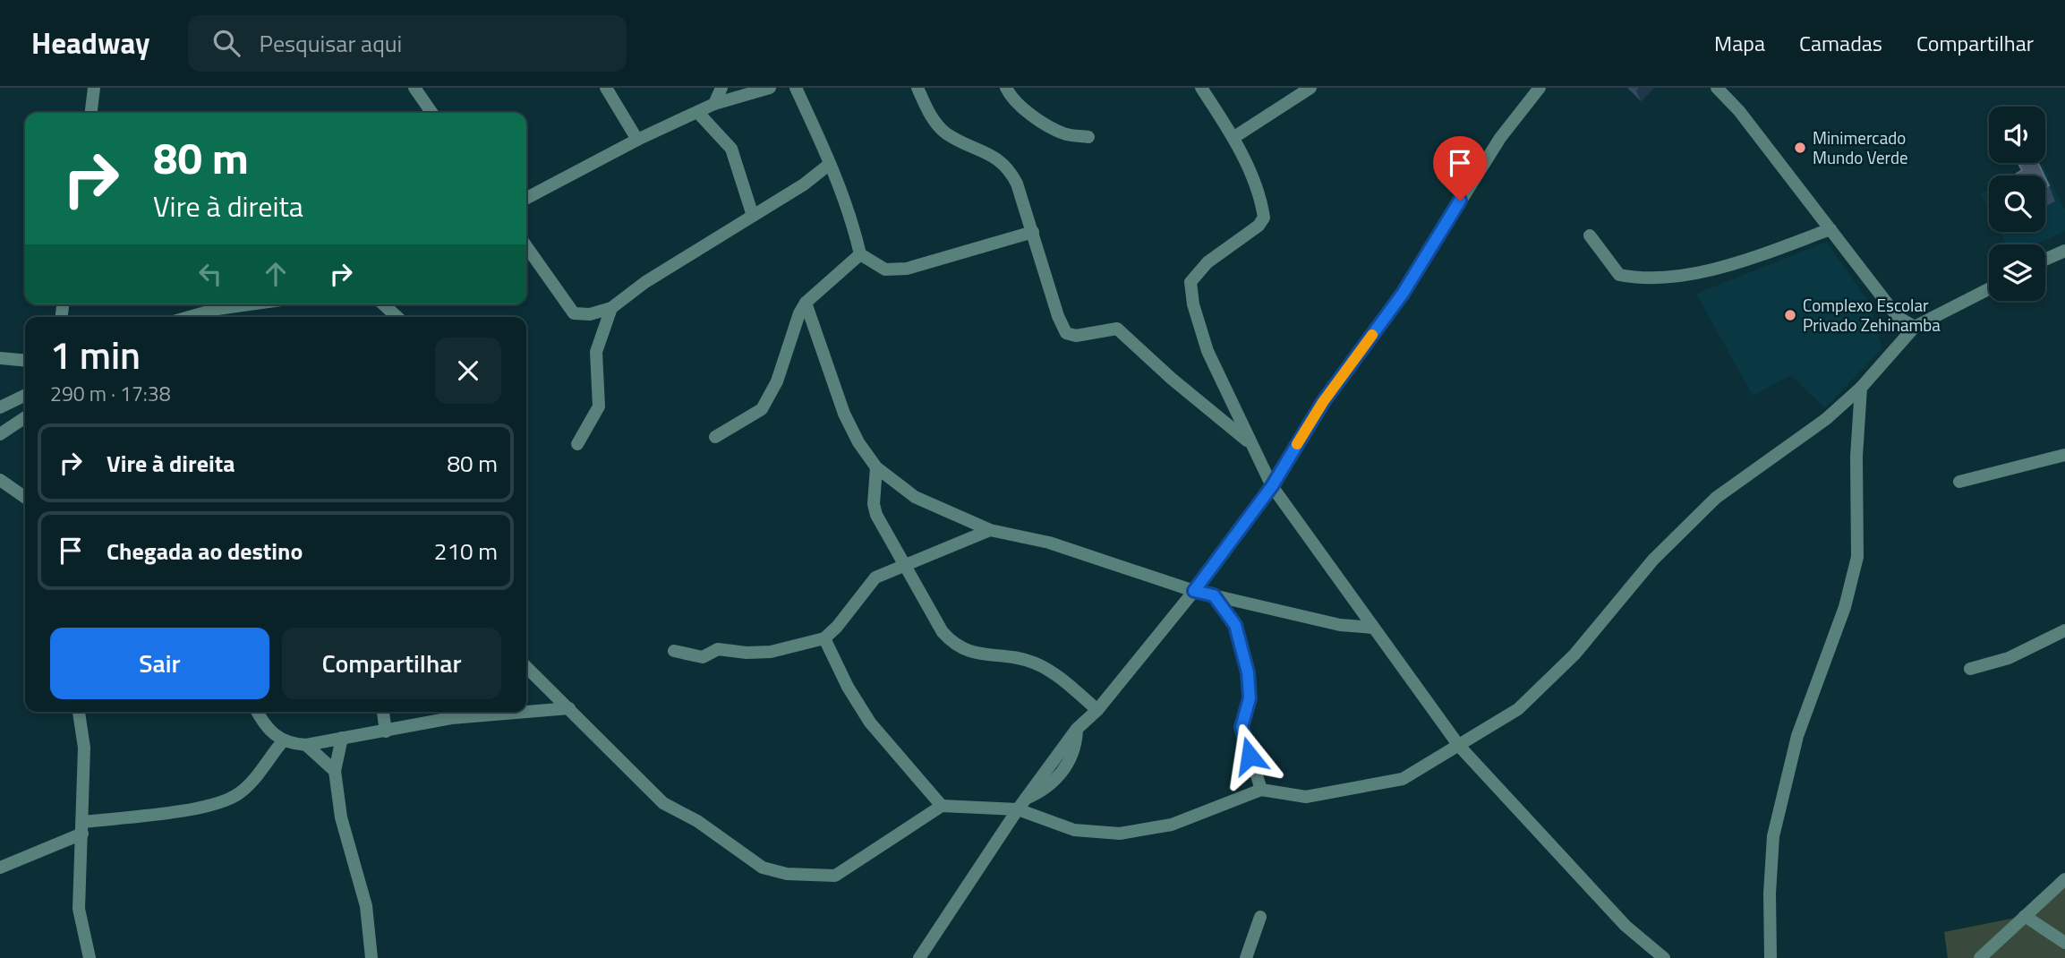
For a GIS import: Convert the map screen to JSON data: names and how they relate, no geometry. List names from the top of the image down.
{
  "places": ["Minimercado Mundo Verde", "Complexo Escolar Privado Zehinamba"],
  "page": {
    "header": "Headway",
    "search": "Pesquisar aqui",
    "nav": ["Mapa", "Camadas", "Compartilhar"],
    "turn": ["80 m", "Vire à direita"],
    "heading": ["1 min", "290 m · 17:38"],
    "list": [
      {
        "name": "Vire à direita",
        "value": "80 m"
      },
      {
        "name": "Chegada ao destino",
        "value": "210 m"
      }
    ],
    "buttons": ["Sair", "Compartilhar"]
  }
}
